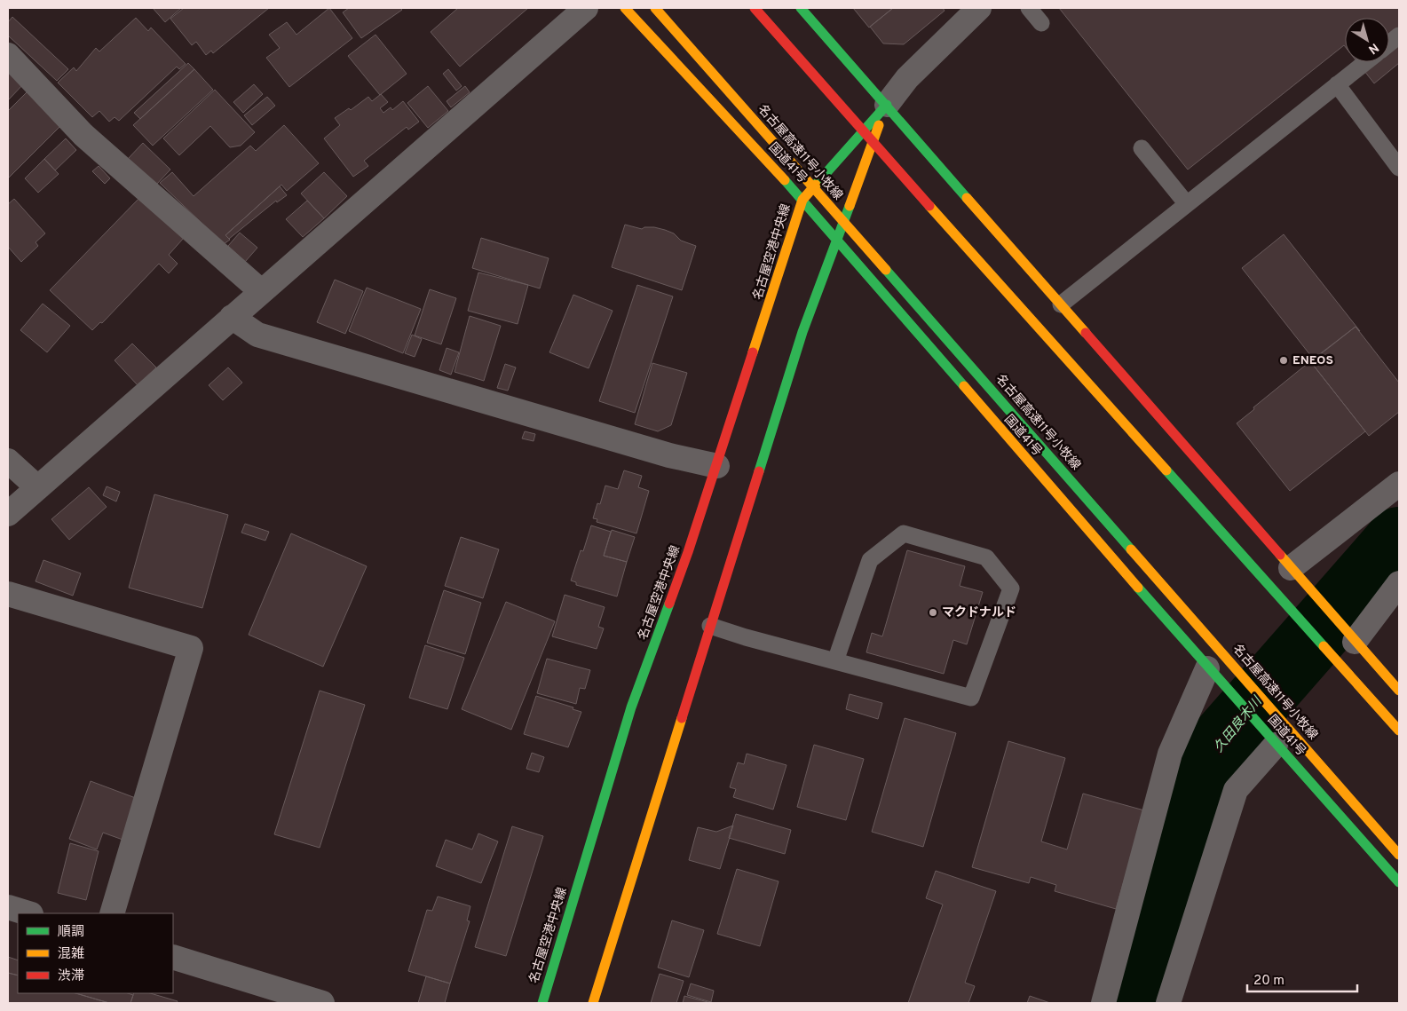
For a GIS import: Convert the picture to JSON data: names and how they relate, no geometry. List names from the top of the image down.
{
  "streets": {
    "main road": ["名古屋高速11号小牧線", "国道41号", "名古屋空港中央線"]
  },
  "crossings": [
    ["国道41号", "名古屋空港中央線"]
  ],
  "water": ["久田良木川"],
  "places": ["ENEOS", "マクドナルド"],
  "legend": ["順調", "混雑", "渋滞"],
  "scale_bar": "20 m",
  "north": "bottom right"
}
